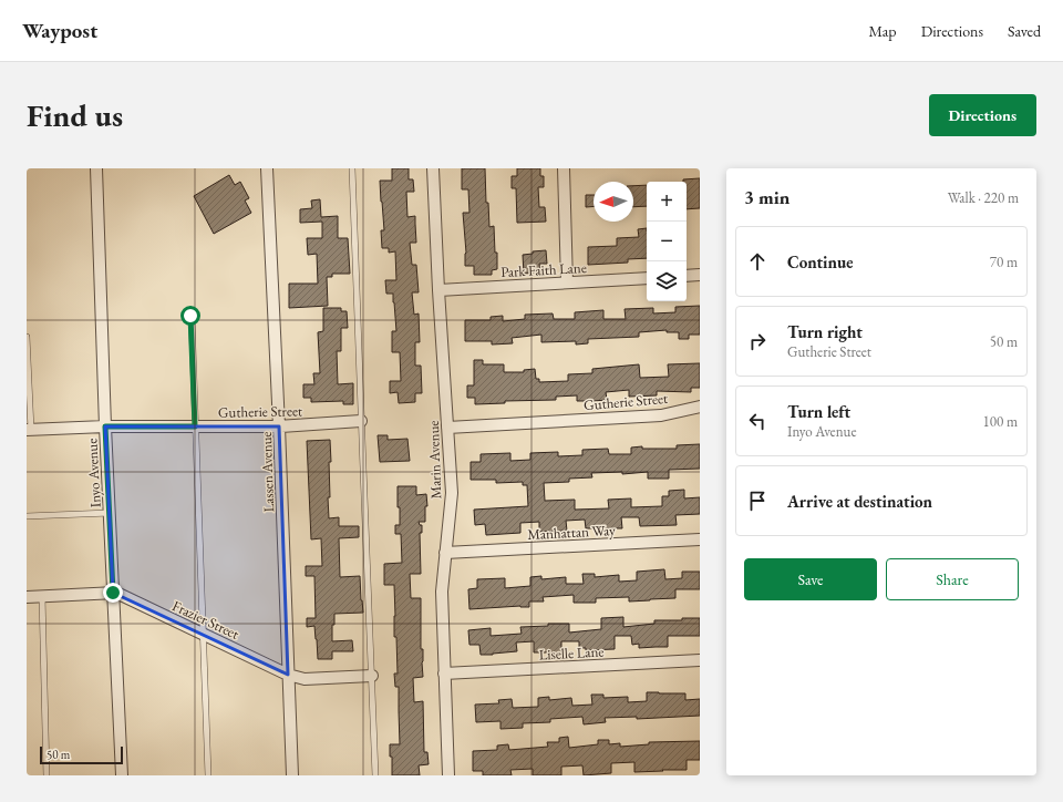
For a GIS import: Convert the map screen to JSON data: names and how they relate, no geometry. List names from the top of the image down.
{
  "streets": {
    "street": [
      "Park Faith Lane",
      "Gutherie Street",
      "Marin Avenue",
      "Lassen Avenue",
      "Inyo Avenue",
      "Manhattan Way",
      "Frazier Street",
      "Liselle Lane"
    ]
  },
  "crossings": [
    ["Park Faith Lane", "Marin Avenue"],
    ["Gutherie Street", "Marin Avenue"],
    ["Gutherie Street", "Lassen Avenue"],
    ["Gutherie Street", "Inyo Avenue"],
    ["Marin Avenue", "Manhattan Way"],
    ["Marin Avenue", "Liselle Lane"],
    ["Lassen Avenue", "Frazier Street"],
    ["Inyo Avenue", "Frazier Street"]
  ],
  "scale_bar": "50 m",
  "north": "left",
  "page": {
    "header": "Waypost",
    "nav": ["Map", "Directions", "Saved"],
    "buttons": [
      "Directions",
      ["Save", "Share"]
    ],
    "title": "Find us",
    "heading": ["3 min", "Walk · 220 m"],
    "map_buttons": ["+", "−"],
    "list": [
      ["Continue", "70 m"],
      ["Turn right", "Gutherie Street", "50 m"],
      ["Turn left", "Inyo Avenue", "100 m"],
      "Arrive at destination"
    ],
    "scale": "50 m"
  }
}
